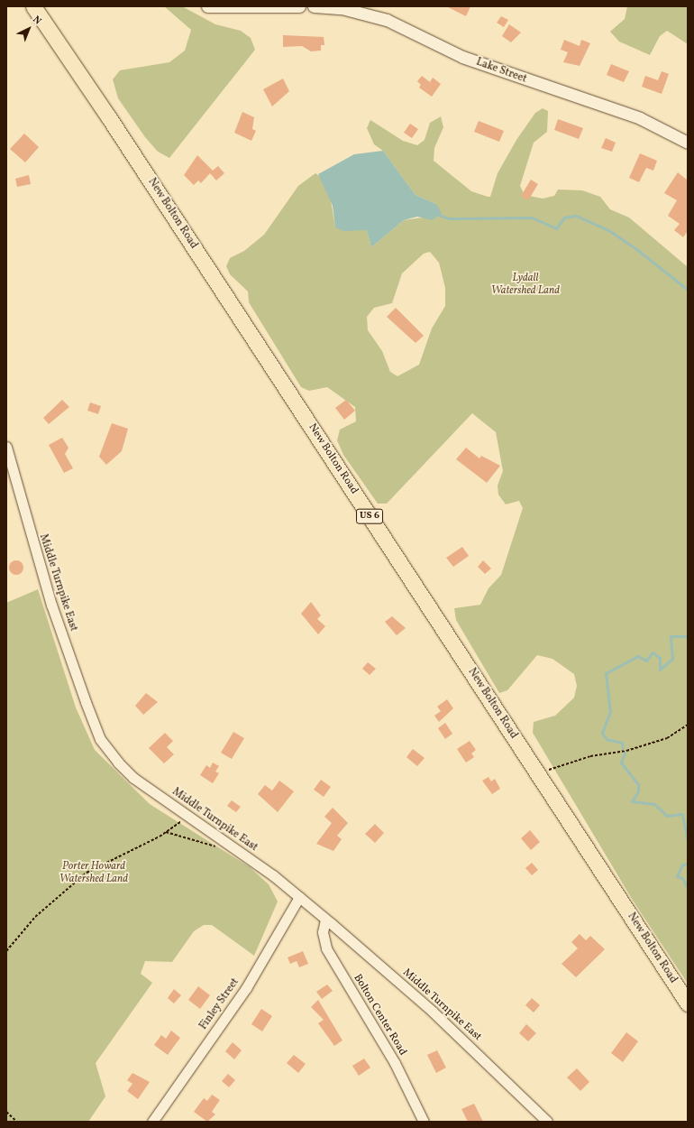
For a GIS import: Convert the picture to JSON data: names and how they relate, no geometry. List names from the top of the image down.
{
  "streets": {
    "main road": ["New Bolton Road", "US 6"],
    "street": [
      "Lake Street",
      "Middle Turnpike East",
      "Finley Street",
      "Bolton Center Road"
    ]
  },
  "crossings": [
    ["Middle Turnpike East", "Finley Street"],
    ["Middle Turnpike East", "Bolton Center Road"]
  ],
  "parks": ["Lydall Watershed Land", "Porter Howard Watershed Land"],
  "north": "top right"
}
